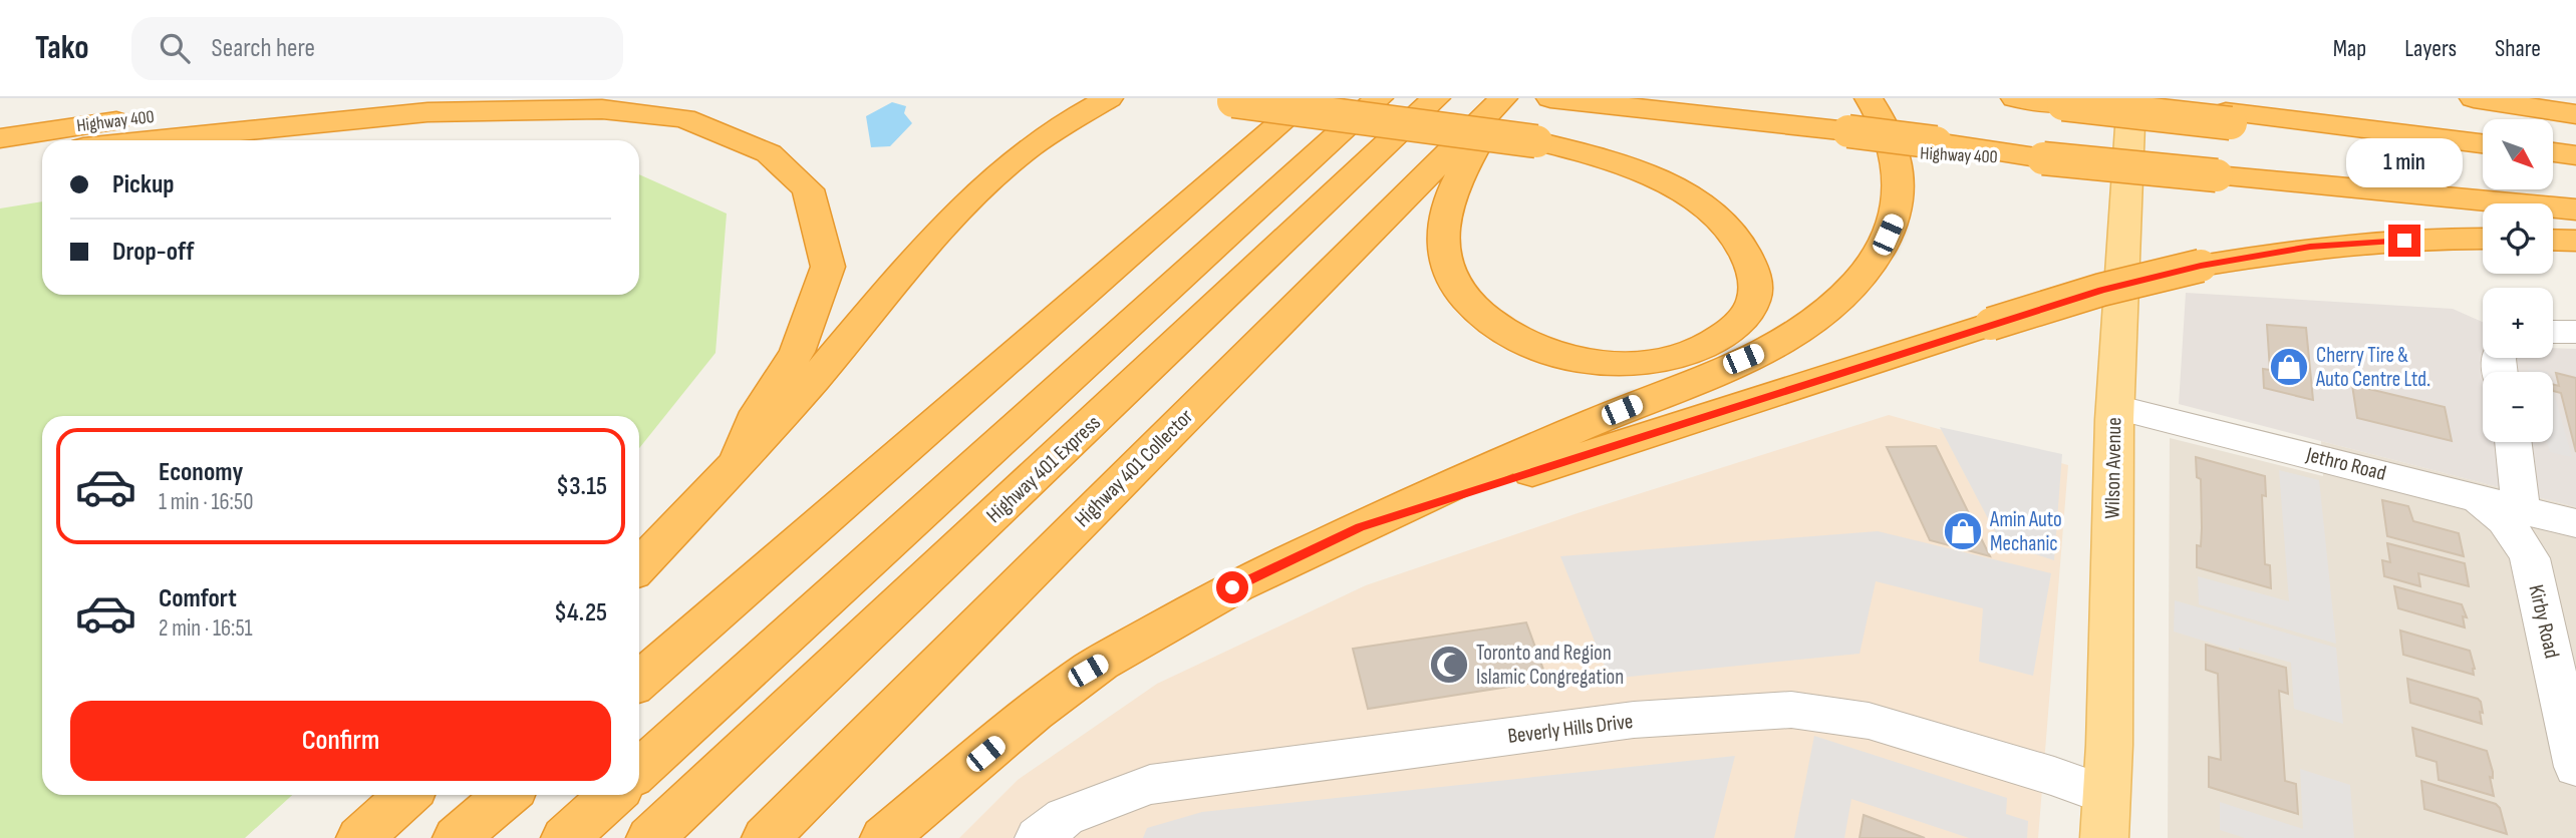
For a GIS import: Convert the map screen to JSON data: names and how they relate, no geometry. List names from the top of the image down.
{
  "streets": {
    "highway": ["Highway 400", "Highway 401 Collector", "Highway 401 Express"],
    "main road": ["Wilson Avenue"],
    "street": ["Jethro Road", "Kirby Road", "Beverly Hills Drive"]
  },
  "crossings": [
    ["Jethro Road", "Wilson Avenue"],
    ["Jethro Road", "Kirby Road"],
    ["Wilson Avenue", "Beverly Hills Drive"]
  ],
  "places": {
    "shop": ["Cherry Tire & Auto Centre Ltd.", "Amin Auto Mechanic"],
    "mosque": ["Toronto and Region Islamic Congregation"]
  },
  "north": "bottom right",
  "page": {
    "header": "Tako",
    "search": "Search here",
    "nav": ["Map", "Layers", "Share"],
    "map_buttons": ["+", "−"],
    "bubble": "1 min",
    "banner": ["Pickup", "Drop-off"],
    "list": [
      {
        "name": "Economy",
        "note": "1 min · 16:50",
        "value": "$3.15"
      },
      {
        "name": "Comfort",
        "note": "2 min · 16:51",
        "value": "$4.25"
      }
    ],
    "buttons": "Confirm"
  }
}
